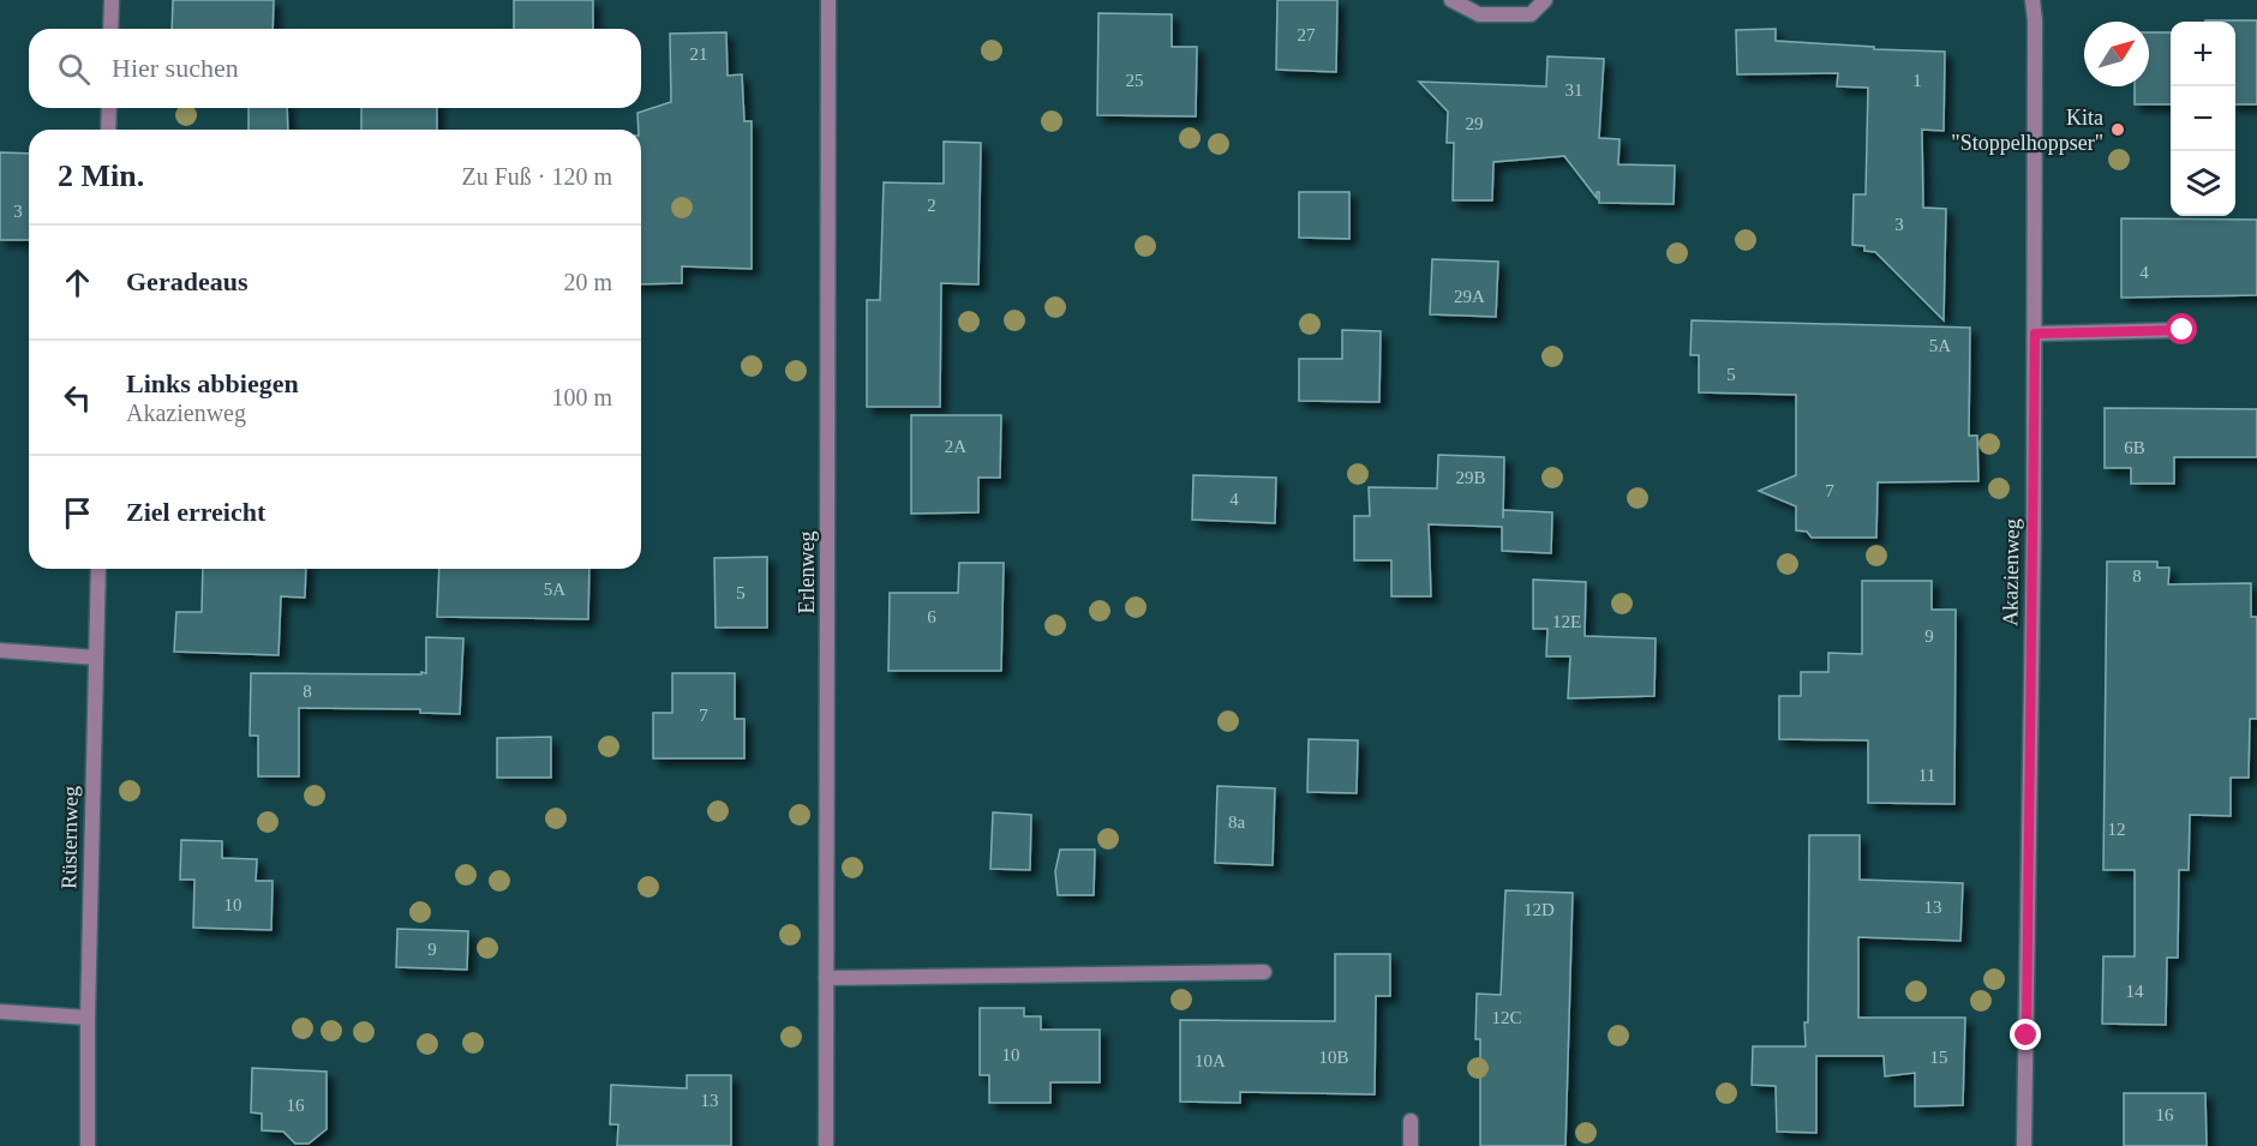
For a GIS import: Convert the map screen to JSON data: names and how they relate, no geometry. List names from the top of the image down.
{
  "streets": {
    "street": ["Erlenweg", "Akazienweg", "Rüsternweg"]
  },
  "places": ["Kita \"Stoppelhoppser\""],
  "house_numbers": [
    "27",
    "21",
    "25",
    "1",
    "31",
    "29",
    "2",
    "3",
    "3",
    "4",
    "29A",
    "5A",
    "5",
    "2A",
    "6B",
    "29B",
    "7",
    "4",
    "8",
    "5A",
    "5",
    "6",
    "12E",
    "9",
    "8",
    "7",
    "11",
    "8a",
    "12",
    "10",
    "13",
    "12D",
    "9",
    "14",
    "12C",
    "10",
    "10B",
    "15",
    "10A",
    "13",
    "16",
    "16"
  ],
  "north": "top right",
  "page": {
    "map_buttons": ["+", "−"],
    "search": "Hier suchen",
    "heading": ["2 Min.", "Zu Fuß · 120 m"],
    "list": [
      ["Geradeaus", "20 m"],
      ["Links abbiegen", "Akazienweg", "100 m"],
      "Ziel erreicht"
    ]
  }
}
